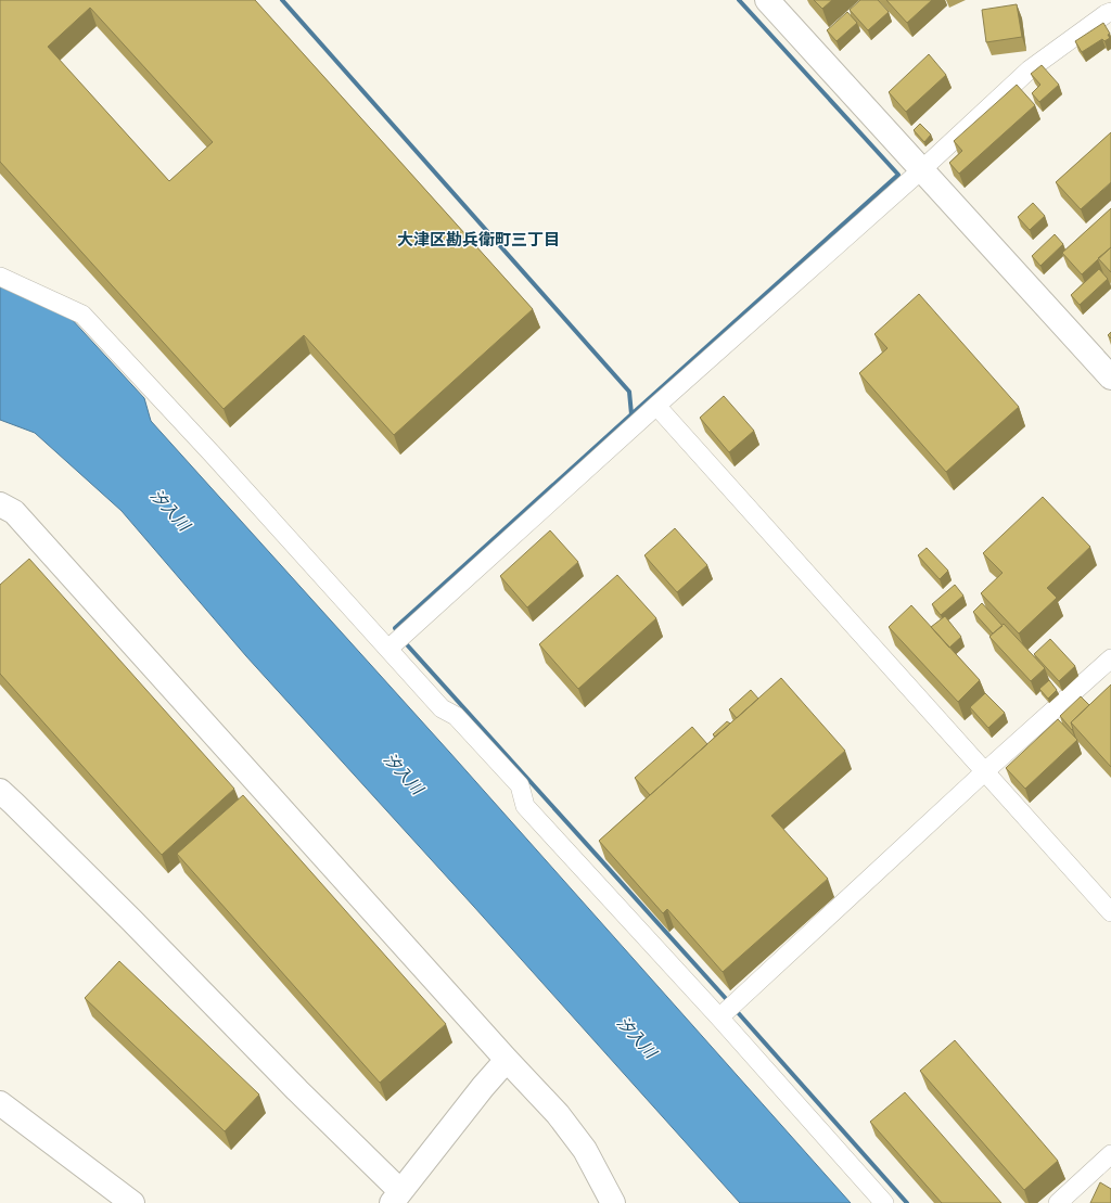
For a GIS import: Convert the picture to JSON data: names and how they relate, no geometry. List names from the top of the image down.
{
  "districts": ["大津区勘兵衛町三丁目"],
  "water": ["汐入川"]
}
